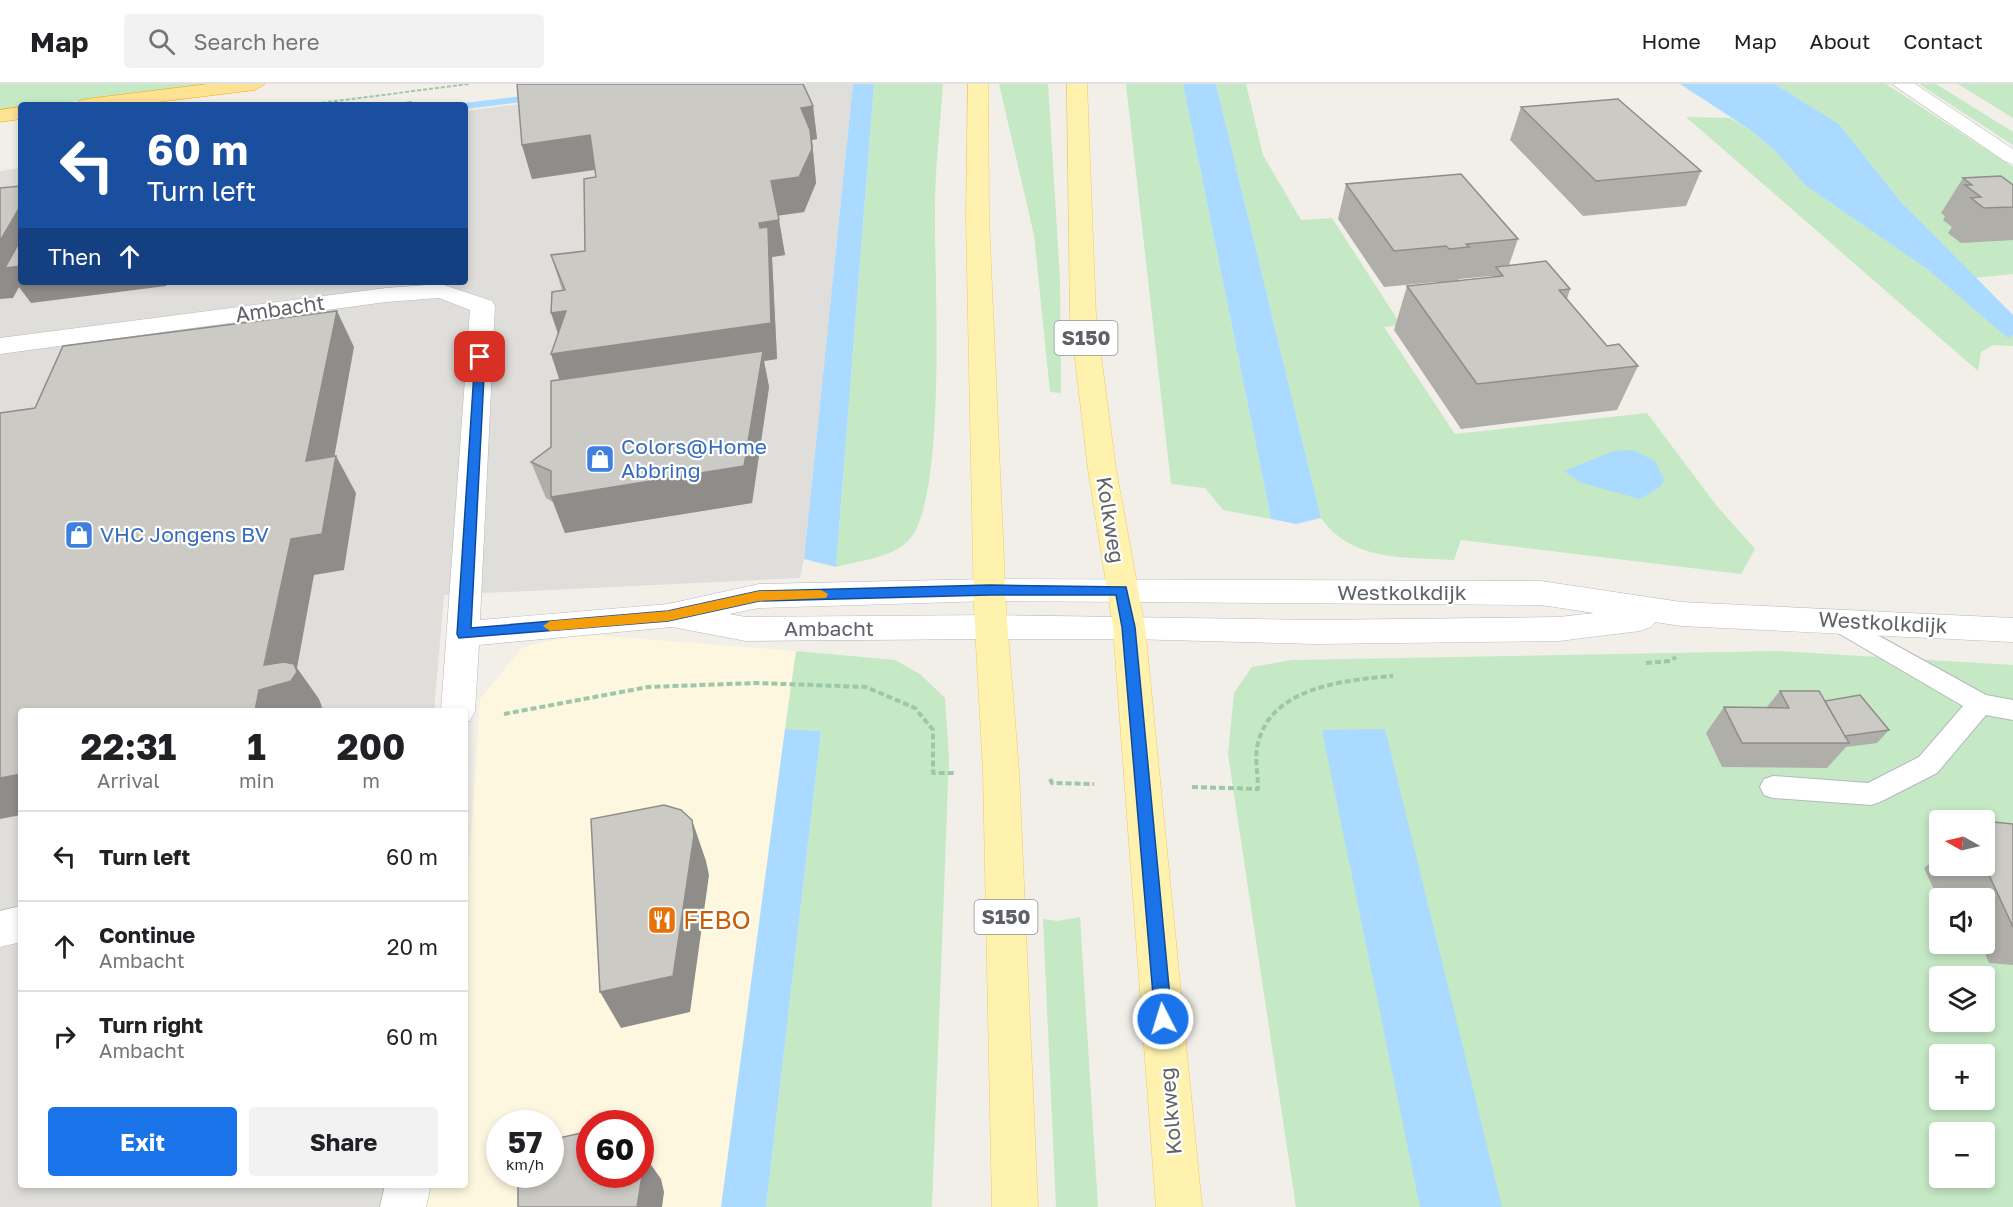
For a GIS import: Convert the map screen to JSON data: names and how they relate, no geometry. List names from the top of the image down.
{
  "streets": {
    "main road": ["S150", "Kolkweg"],
    "street": ["Ambacht", "Westkolkdijk"]
  },
  "crossings": [
    ["Ambacht", "S150"],
    ["Ambacht", "Westkolkdijk"],
    ["S150", "Westkolkdijk"],
    ["Kolkweg", "Westkolkdijk"]
  ],
  "places": {
    "shop": ["Colors@Home Abbring", "VHC Jongens BV"],
    "restaurant": ["FEBO"]
  },
  "north": "left",
  "page": {
    "header": "Map",
    "search": "Search here",
    "nav": [
      "Home",
      "Map",
      "About",
      "Contact"
    ],
    "turn": ["60 m", "Turn left"],
    "then": "Then",
    "eta": [
      "22:31",
      "Arrival",
      "1",
      "min",
      "200",
      "m"
    ],
    "map_buttons": ["+", "−"],
    "list": [
      {
        "name": "Turn left",
        "value": "60 m"
      },
      {
        "name": "Continue",
        "note": "Ambacht",
        "value": "20 m"
      },
      {
        "name": "Turn right",
        "note": "Ambacht",
        "value": "60 m"
      }
    ],
    "buttons": ["Exit", "Share"],
    "speed": "57 km/h",
    "limit": "60"
  }
}
